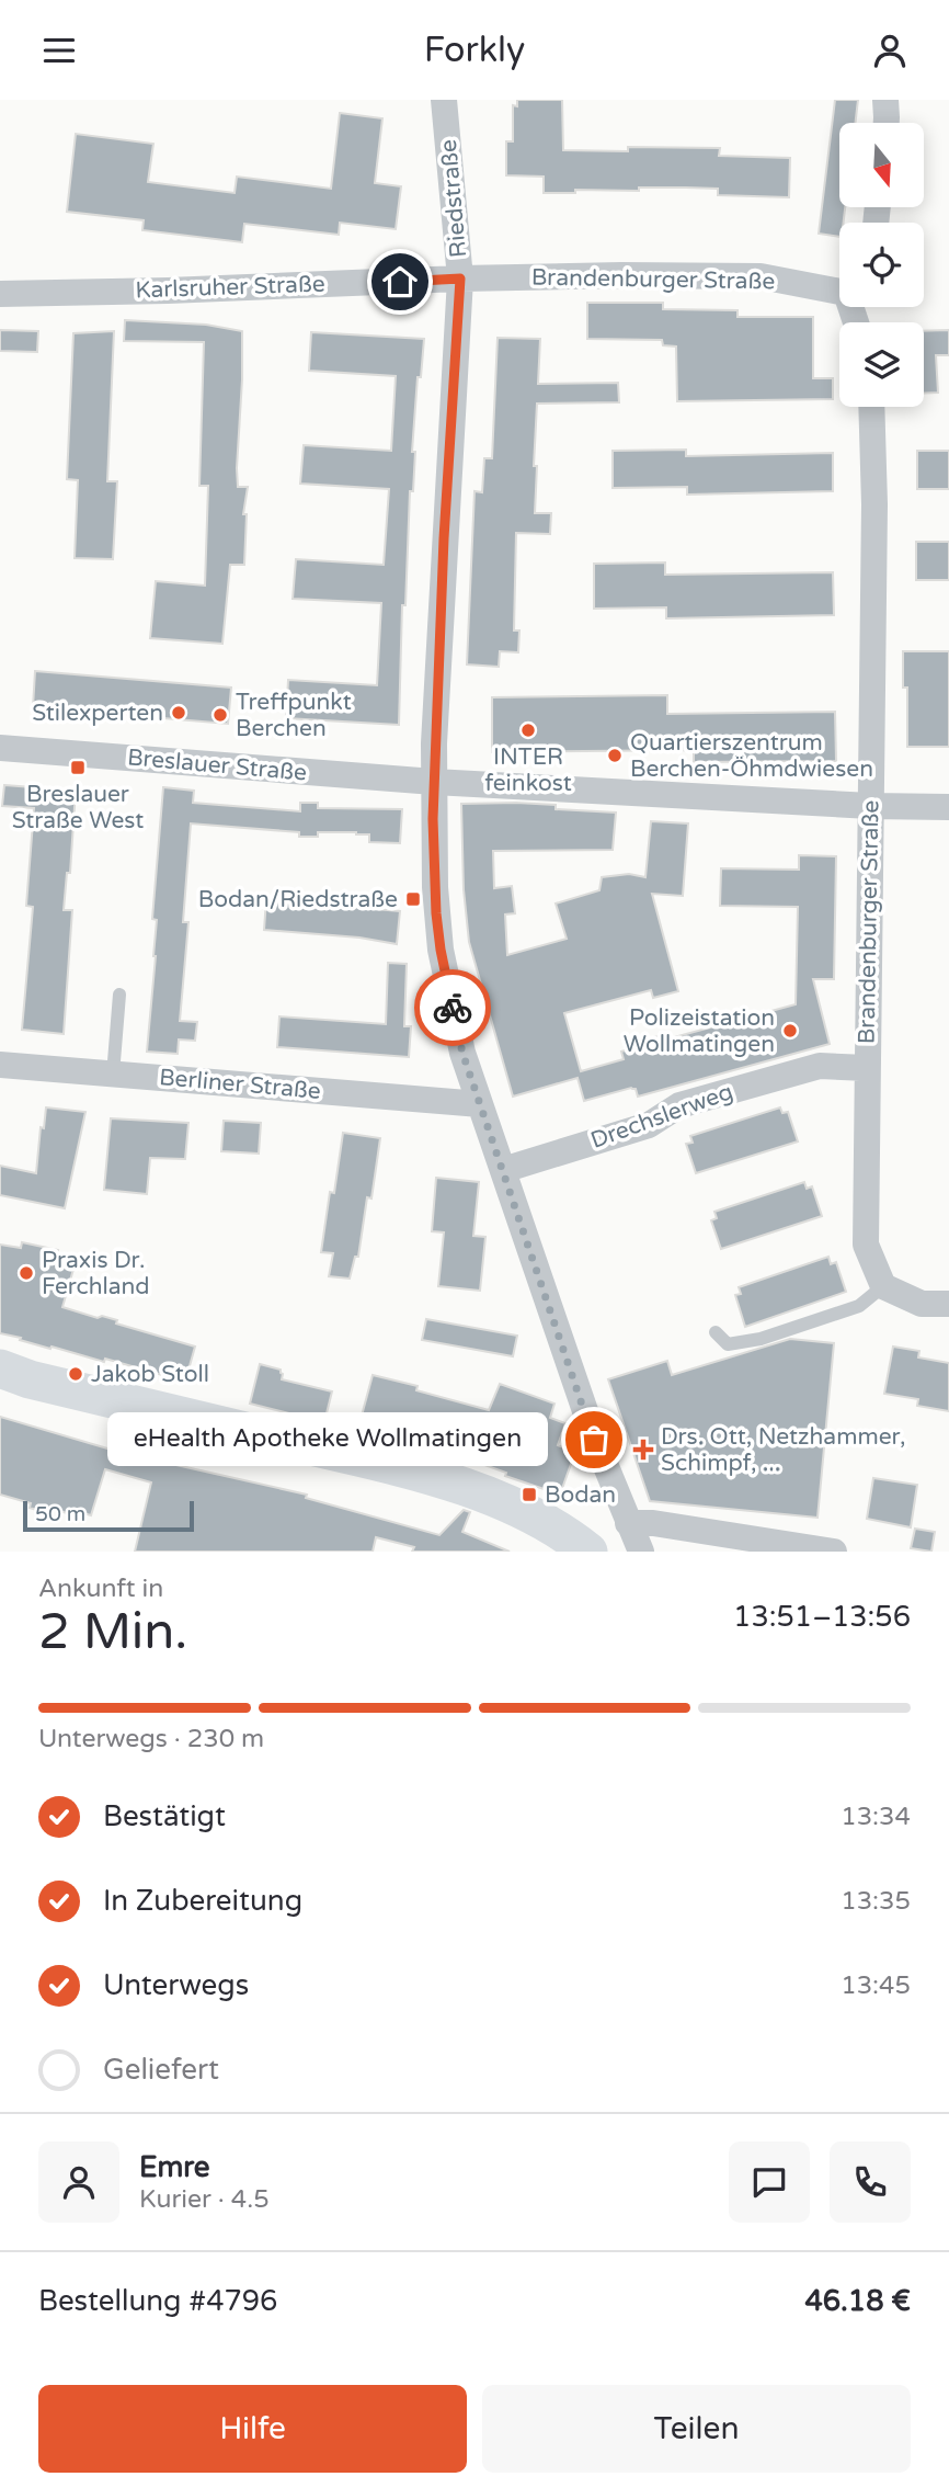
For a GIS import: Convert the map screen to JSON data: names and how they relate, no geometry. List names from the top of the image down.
{
  "streets": {
    "street": [
      "Riedstraße",
      "Brandenburger Straße",
      "Karlsruher Straße",
      "Breslauer Straße",
      "Berliner Straße",
      "Drechslerweg"
    ]
  },
  "crossings": [
    ["Riedstraße", "Brandenburger Straße"],
    ["Riedstraße", "Karlsruher Straße"],
    ["Riedstraße", "Breslauer Straße"],
    ["Riedstraße", "Berliner Straße"],
    ["Riedstraße", "Drechslerweg"],
    ["Brandenburger Straße", "Karlsruher Straße"],
    ["Brandenburger Straße", "Breslauer Straße"],
    ["Brandenburger Straße", "Drechslerweg"]
  ],
  "places": {
    "other": [
      "Stilexperten",
      "Treffpunkt Berchen",
      "INTER feinkost",
      "Quartierszentrum Berchen-Öhmdwiesen",
      "Polizeistation Wollmatingen",
      "Praxis Dr. Ferchland",
      "Jakob Stoll",
      "eHealth Apotheke Wollmatingen"
    ],
    "transit": ["Breslauer Straße West", "Bodan/Riedstraße", "Bodan"],
    "health": ["Drs. Ott, Netzhammer, Schimpf, ..."]
  },
  "scale_bar": "50 m",
  "north": "bottom",
  "page": {
    "header": "Forkly",
    "bubble": "eHealth Apotheke Wollmatingen",
    "scale": "50 m",
    "heading": ["2 Min.", "Ankunft in", "13:51–13:56"],
    "panel": [
      "Emre",
      "Kurier · 4.5",
      "Bestellung #4796",
      "46.18 €"
    ],
    "bar": "Unterwegs · 230 m",
    "list": [
      ["Bestätigt", "13:34"],
      ["In Zubereitung", "13:35"],
      ["Unterwegs", "13:45"],
      "Geliefert"
    ],
    "buttons": ["Hilfe", "Teilen"]
  }
}
